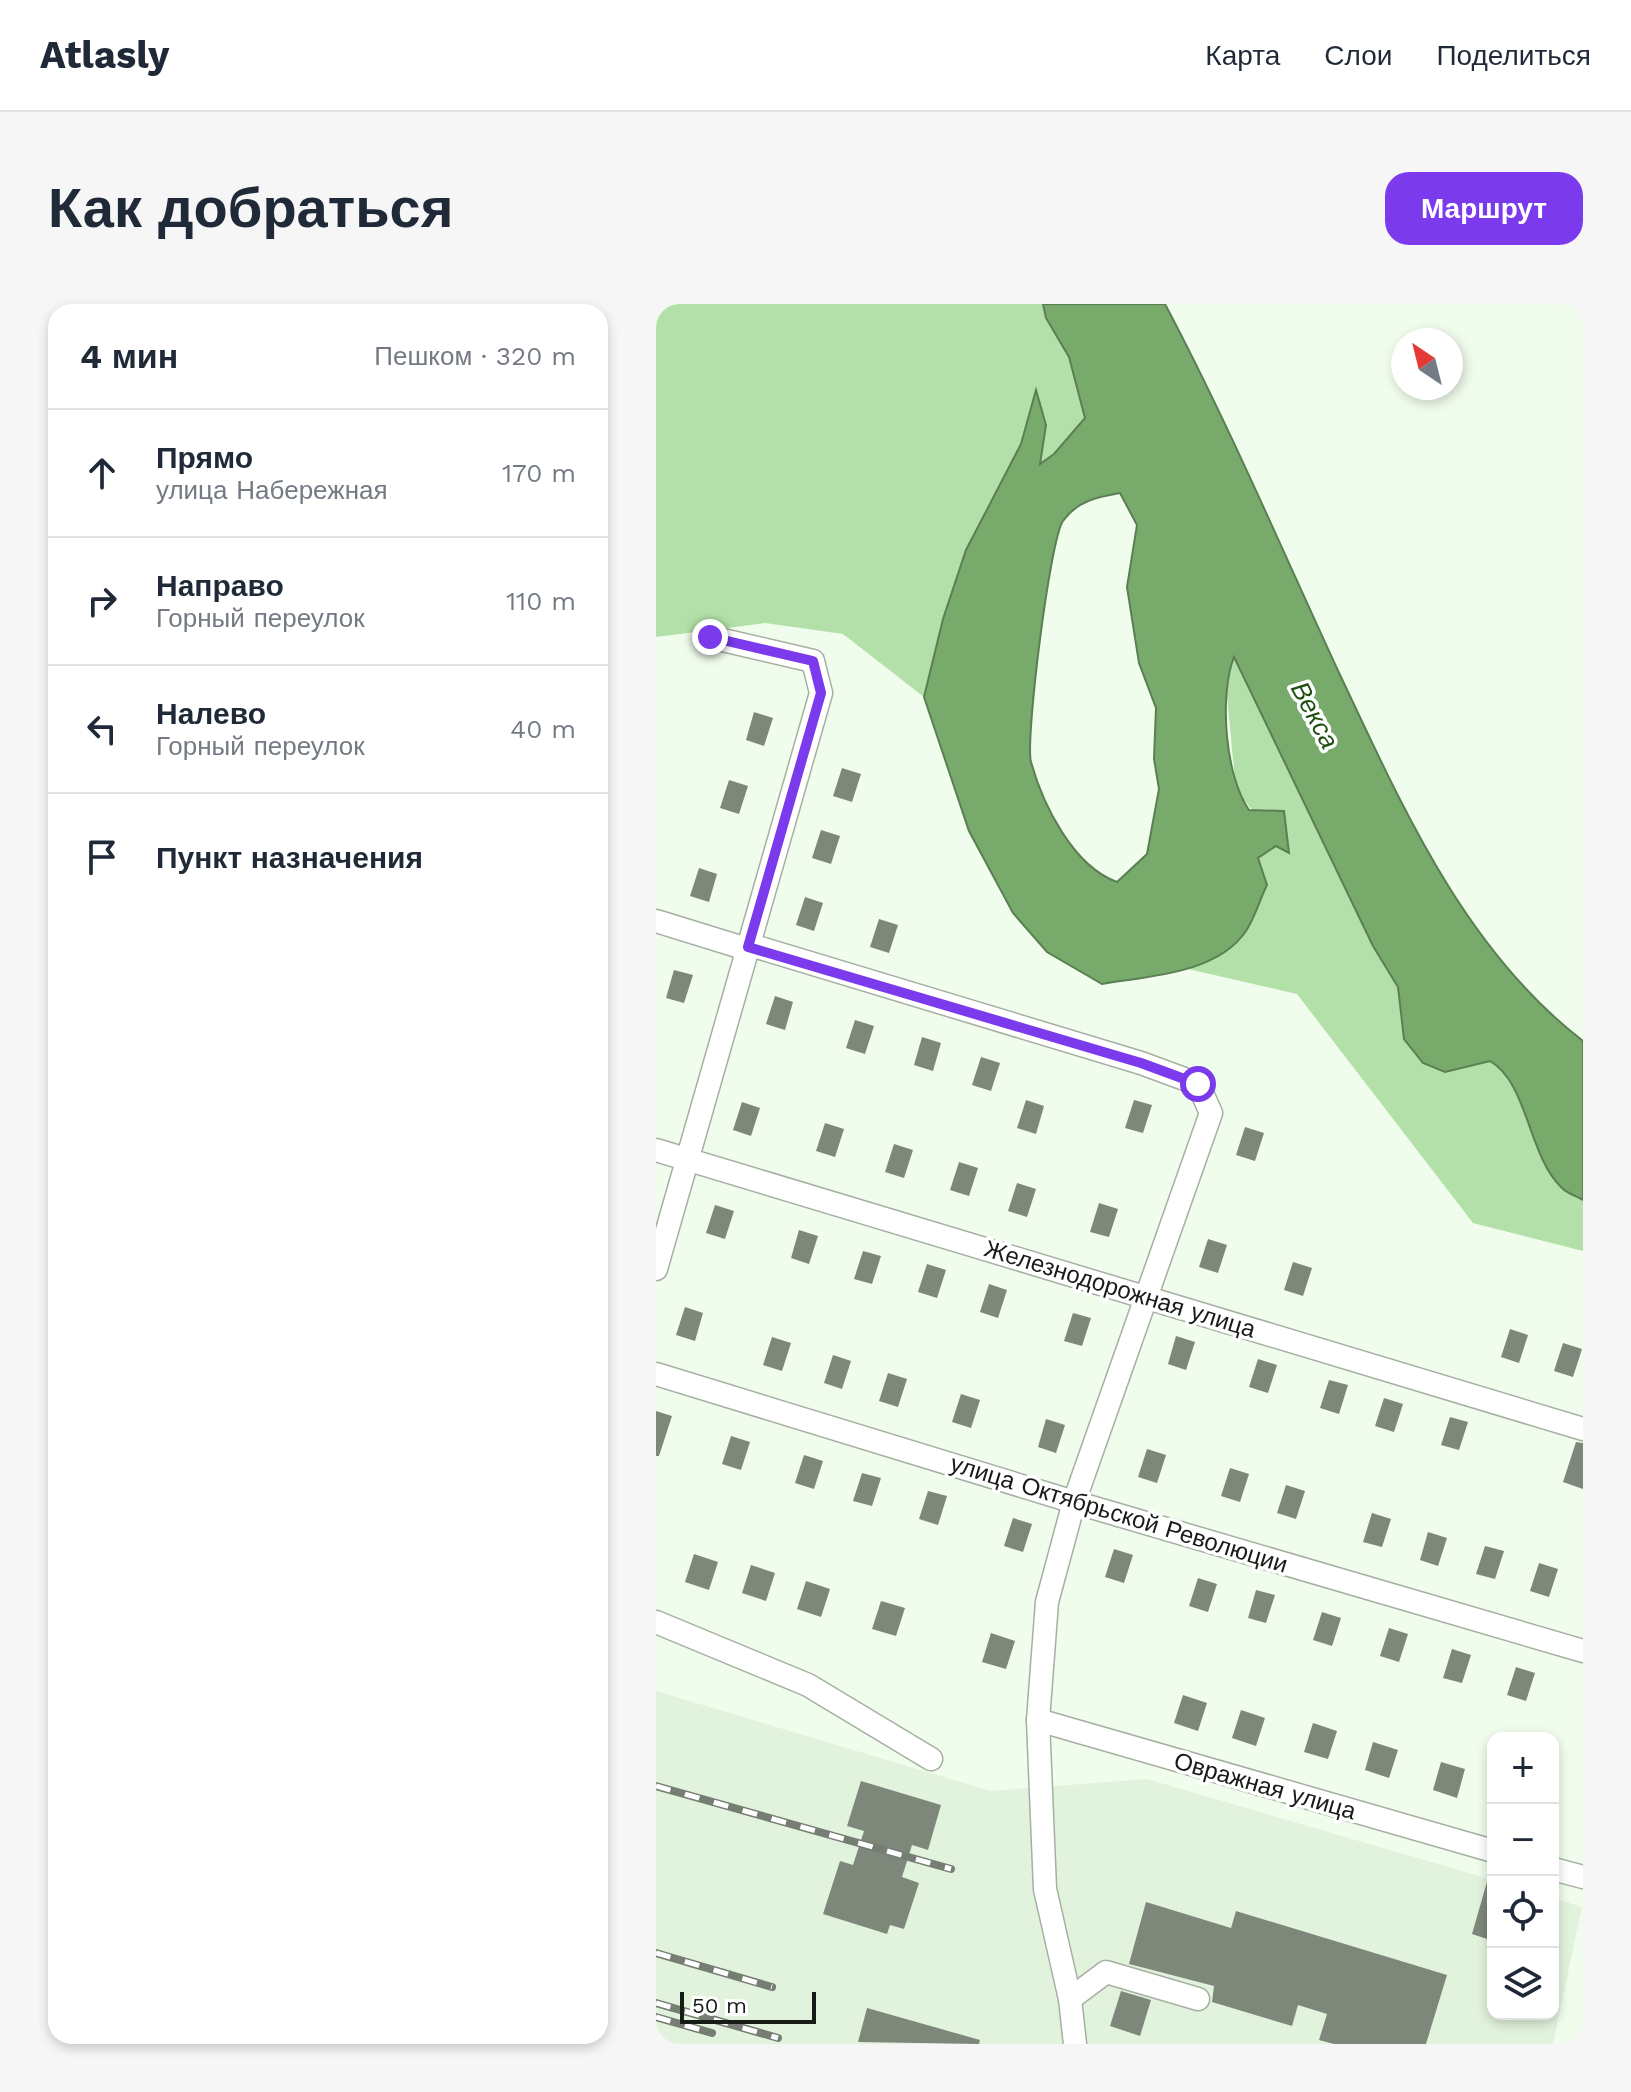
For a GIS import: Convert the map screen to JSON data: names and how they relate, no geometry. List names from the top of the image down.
{
  "streets": {
    "street": ["Железнодорожная улица", "улица Октябрьской Революции", "Овражная улица"]
  },
  "water": ["Векса"],
  "scale_bar": "50 m",
  "north": "top left",
  "page": {
    "header": "Atlasly",
    "nav": ["Карта", "Слои", "Поделиться"],
    "buttons": "Маршрут",
    "title": "Как добраться",
    "heading": ["4 мин", "Пешком · 320 m"],
    "list": [
      ["Прямо", "улица Набережная", "170 m"],
      ["Направо", "Горный переулок", "110 m"],
      ["Налево", "Горный переулок", "40 m"],
      "Пункт назначения"
    ],
    "map_buttons": ["+", "−"],
    "scale": "50 m"
  }
}
